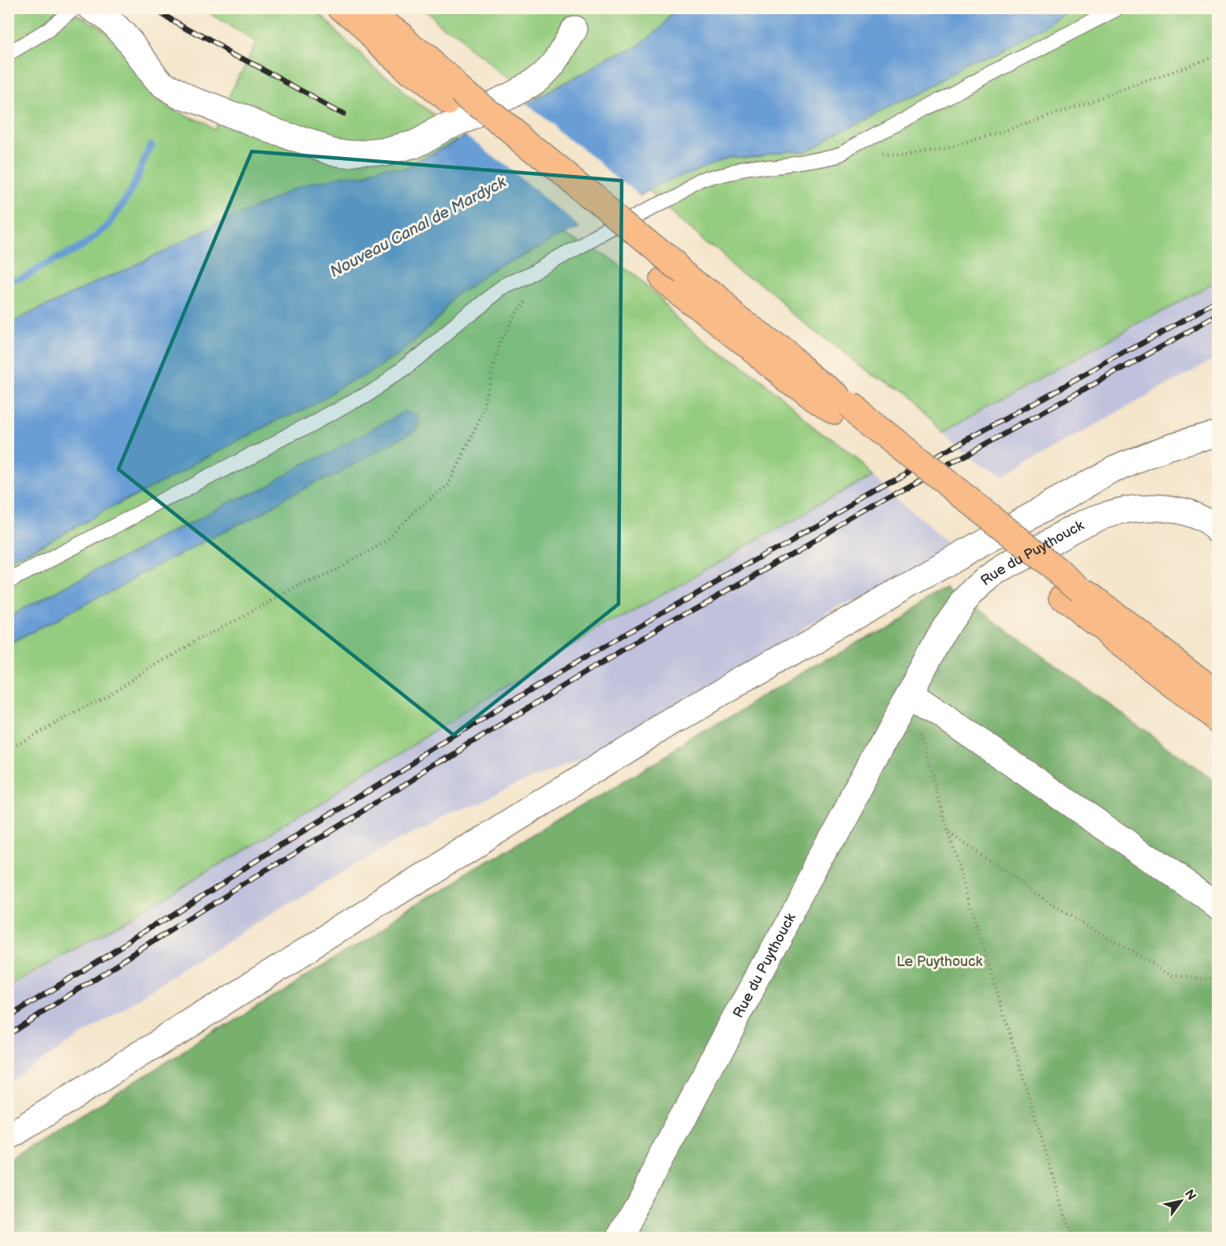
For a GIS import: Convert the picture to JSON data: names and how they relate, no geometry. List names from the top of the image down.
{
  "streets": {
    "street": ["Rue du Puythouck"]
  },
  "water": ["Nouveau Canal de Mardyck"],
  "parks": ["Le Puythouck"],
  "north": "top right"
}
